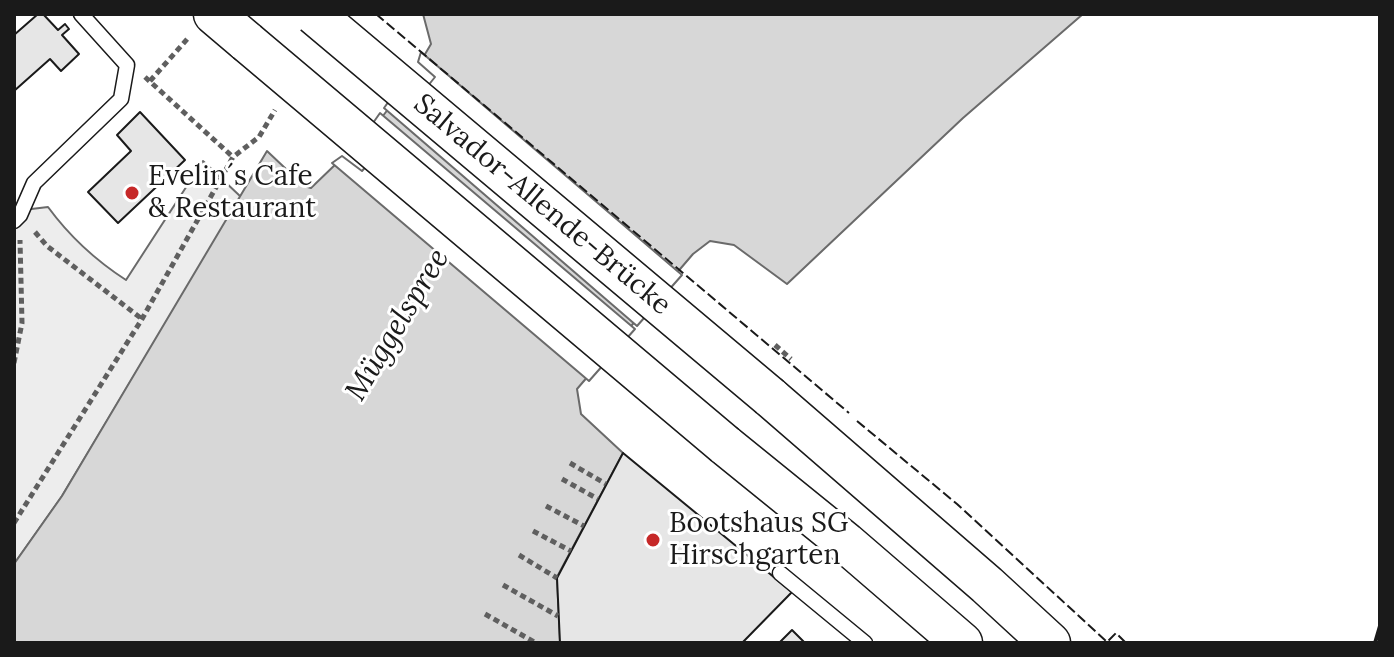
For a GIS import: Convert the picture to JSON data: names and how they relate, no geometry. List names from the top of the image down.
{
  "streets": {
    "main road": ["Salvador-Allende-Brücke"]
  },
  "water": ["Müggelspree"],
  "places": ["Evelin´s Cafe & Restaurant", "Bootshaus SG Hirschgarten"]
}
